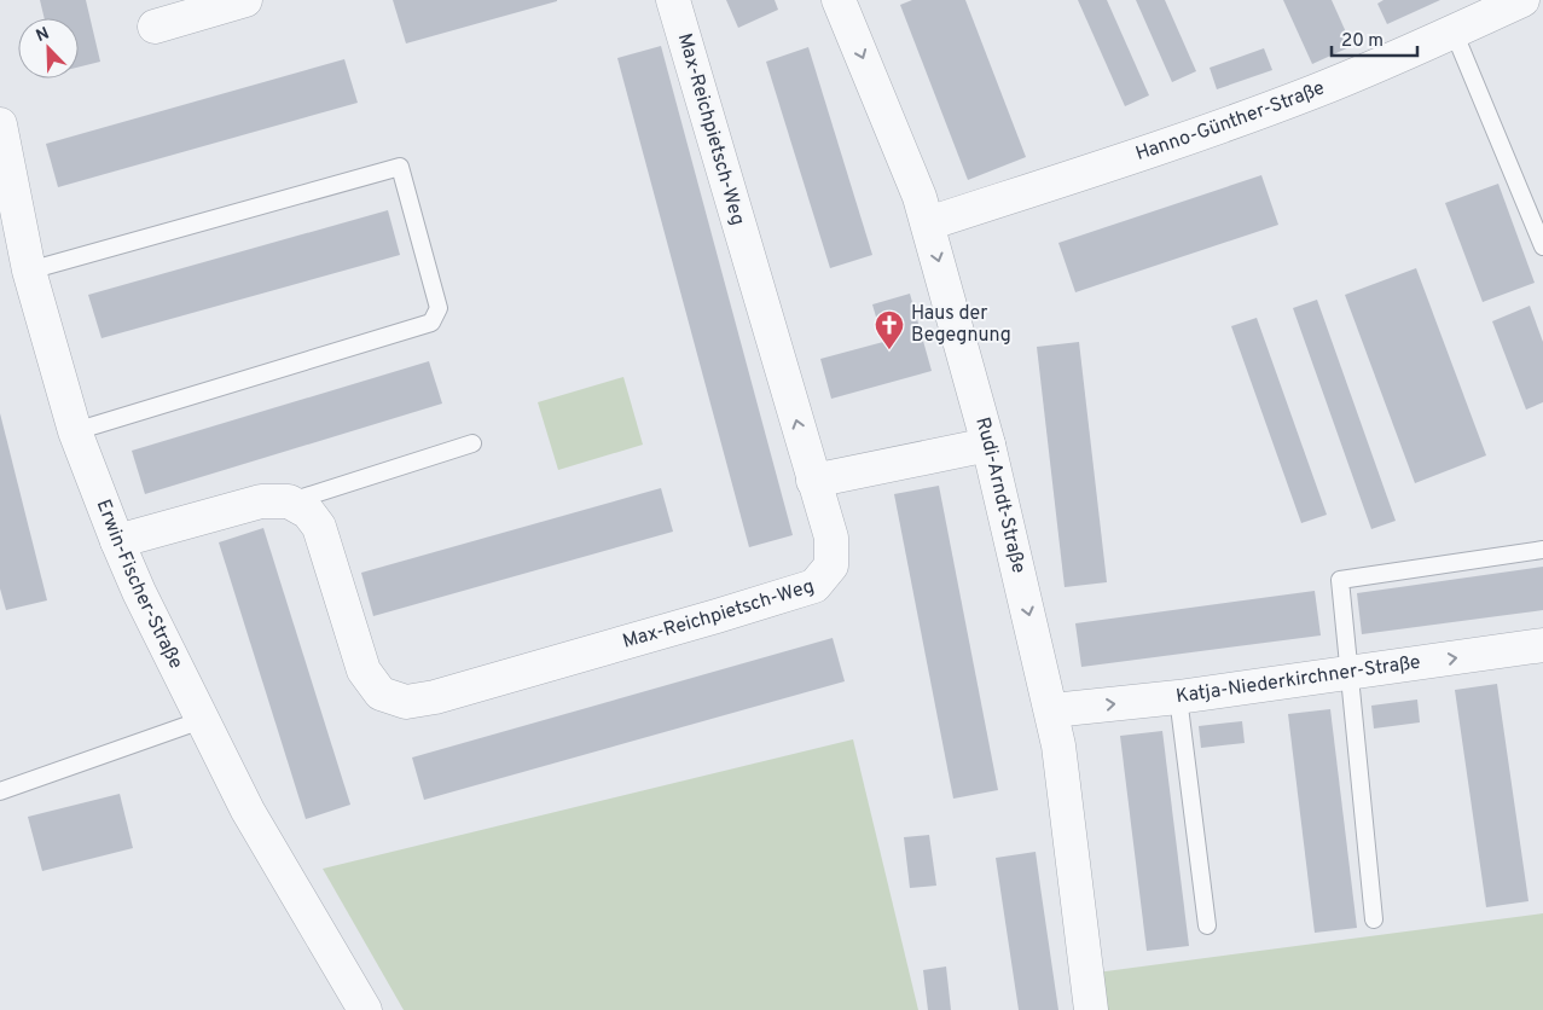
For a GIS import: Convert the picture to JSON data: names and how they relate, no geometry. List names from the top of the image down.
{
  "streets": {
    "street": [
      "Hanno-Günther-Straße",
      "Max-Reichpietsch-Weg",
      "Rudi-Arndt-Straße",
      "Erwin-Fischer-Straße",
      "Katja-Niederkirchner-Straße"
    ]
  },
  "crossings": [
    ["Hanno-Günther-Straße", "Rudi-Arndt-Straße"],
    ["Rudi-Arndt-Straße", "Katja-Niederkirchner-Straße"]
  ],
  "one_way": ["Max-Reichpietsch-Weg", "Rudi-Arndt-Straße", "Katja-Niederkirchner-Straße"],
  "places": {
    "church": ["Haus der Begegnung"]
  },
  "scale_bar": "20 m",
  "north": "top left"
}
